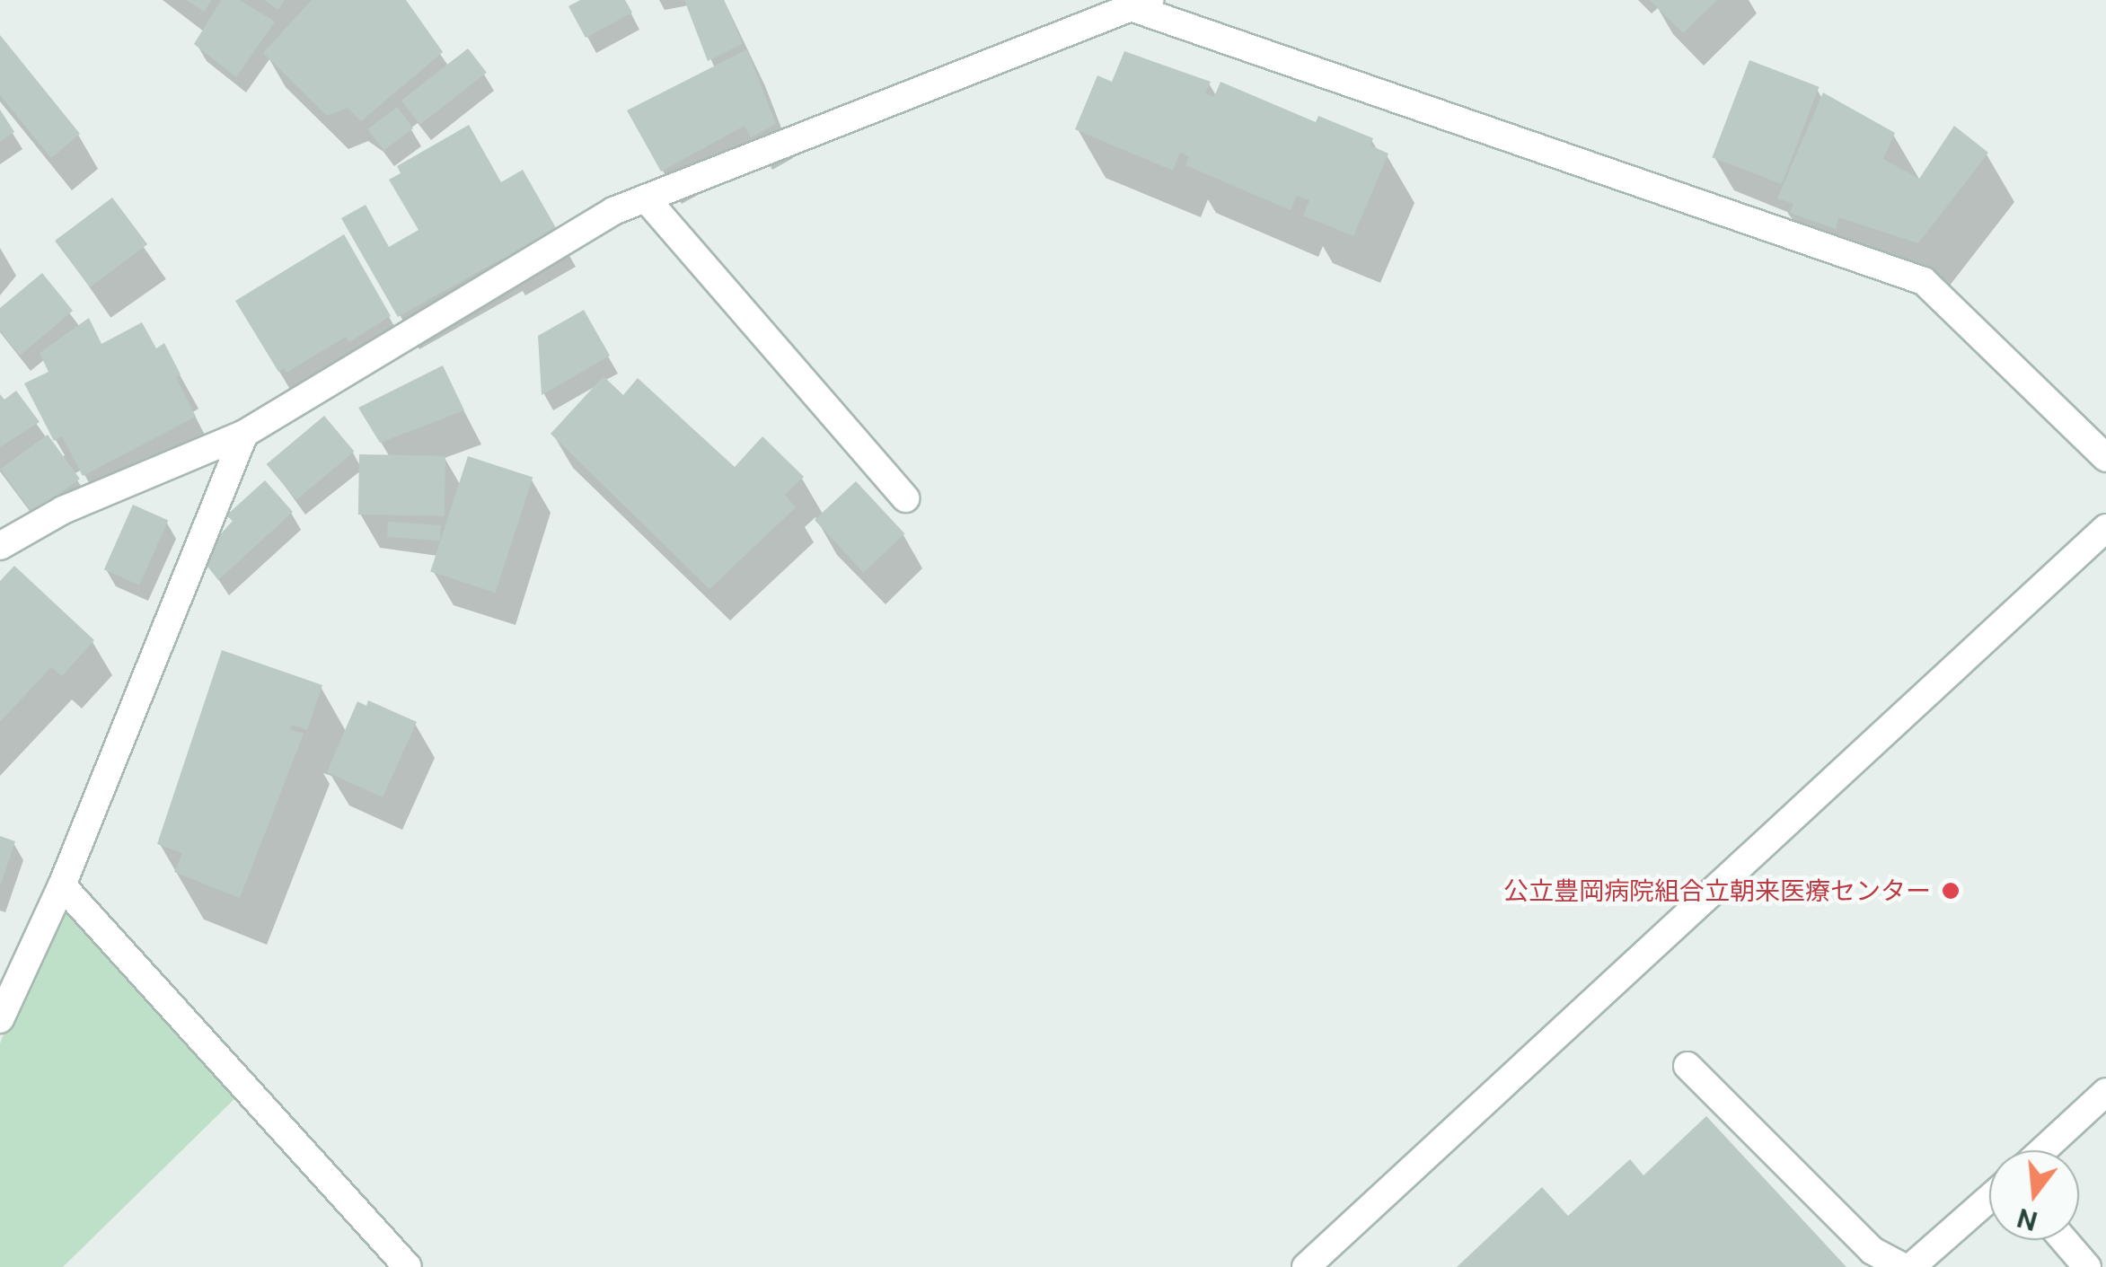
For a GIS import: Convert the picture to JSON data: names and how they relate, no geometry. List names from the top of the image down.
{
  "places": ["公立豊岡病院組合立朝来医療センター"],
  "north": "bottom"
}
